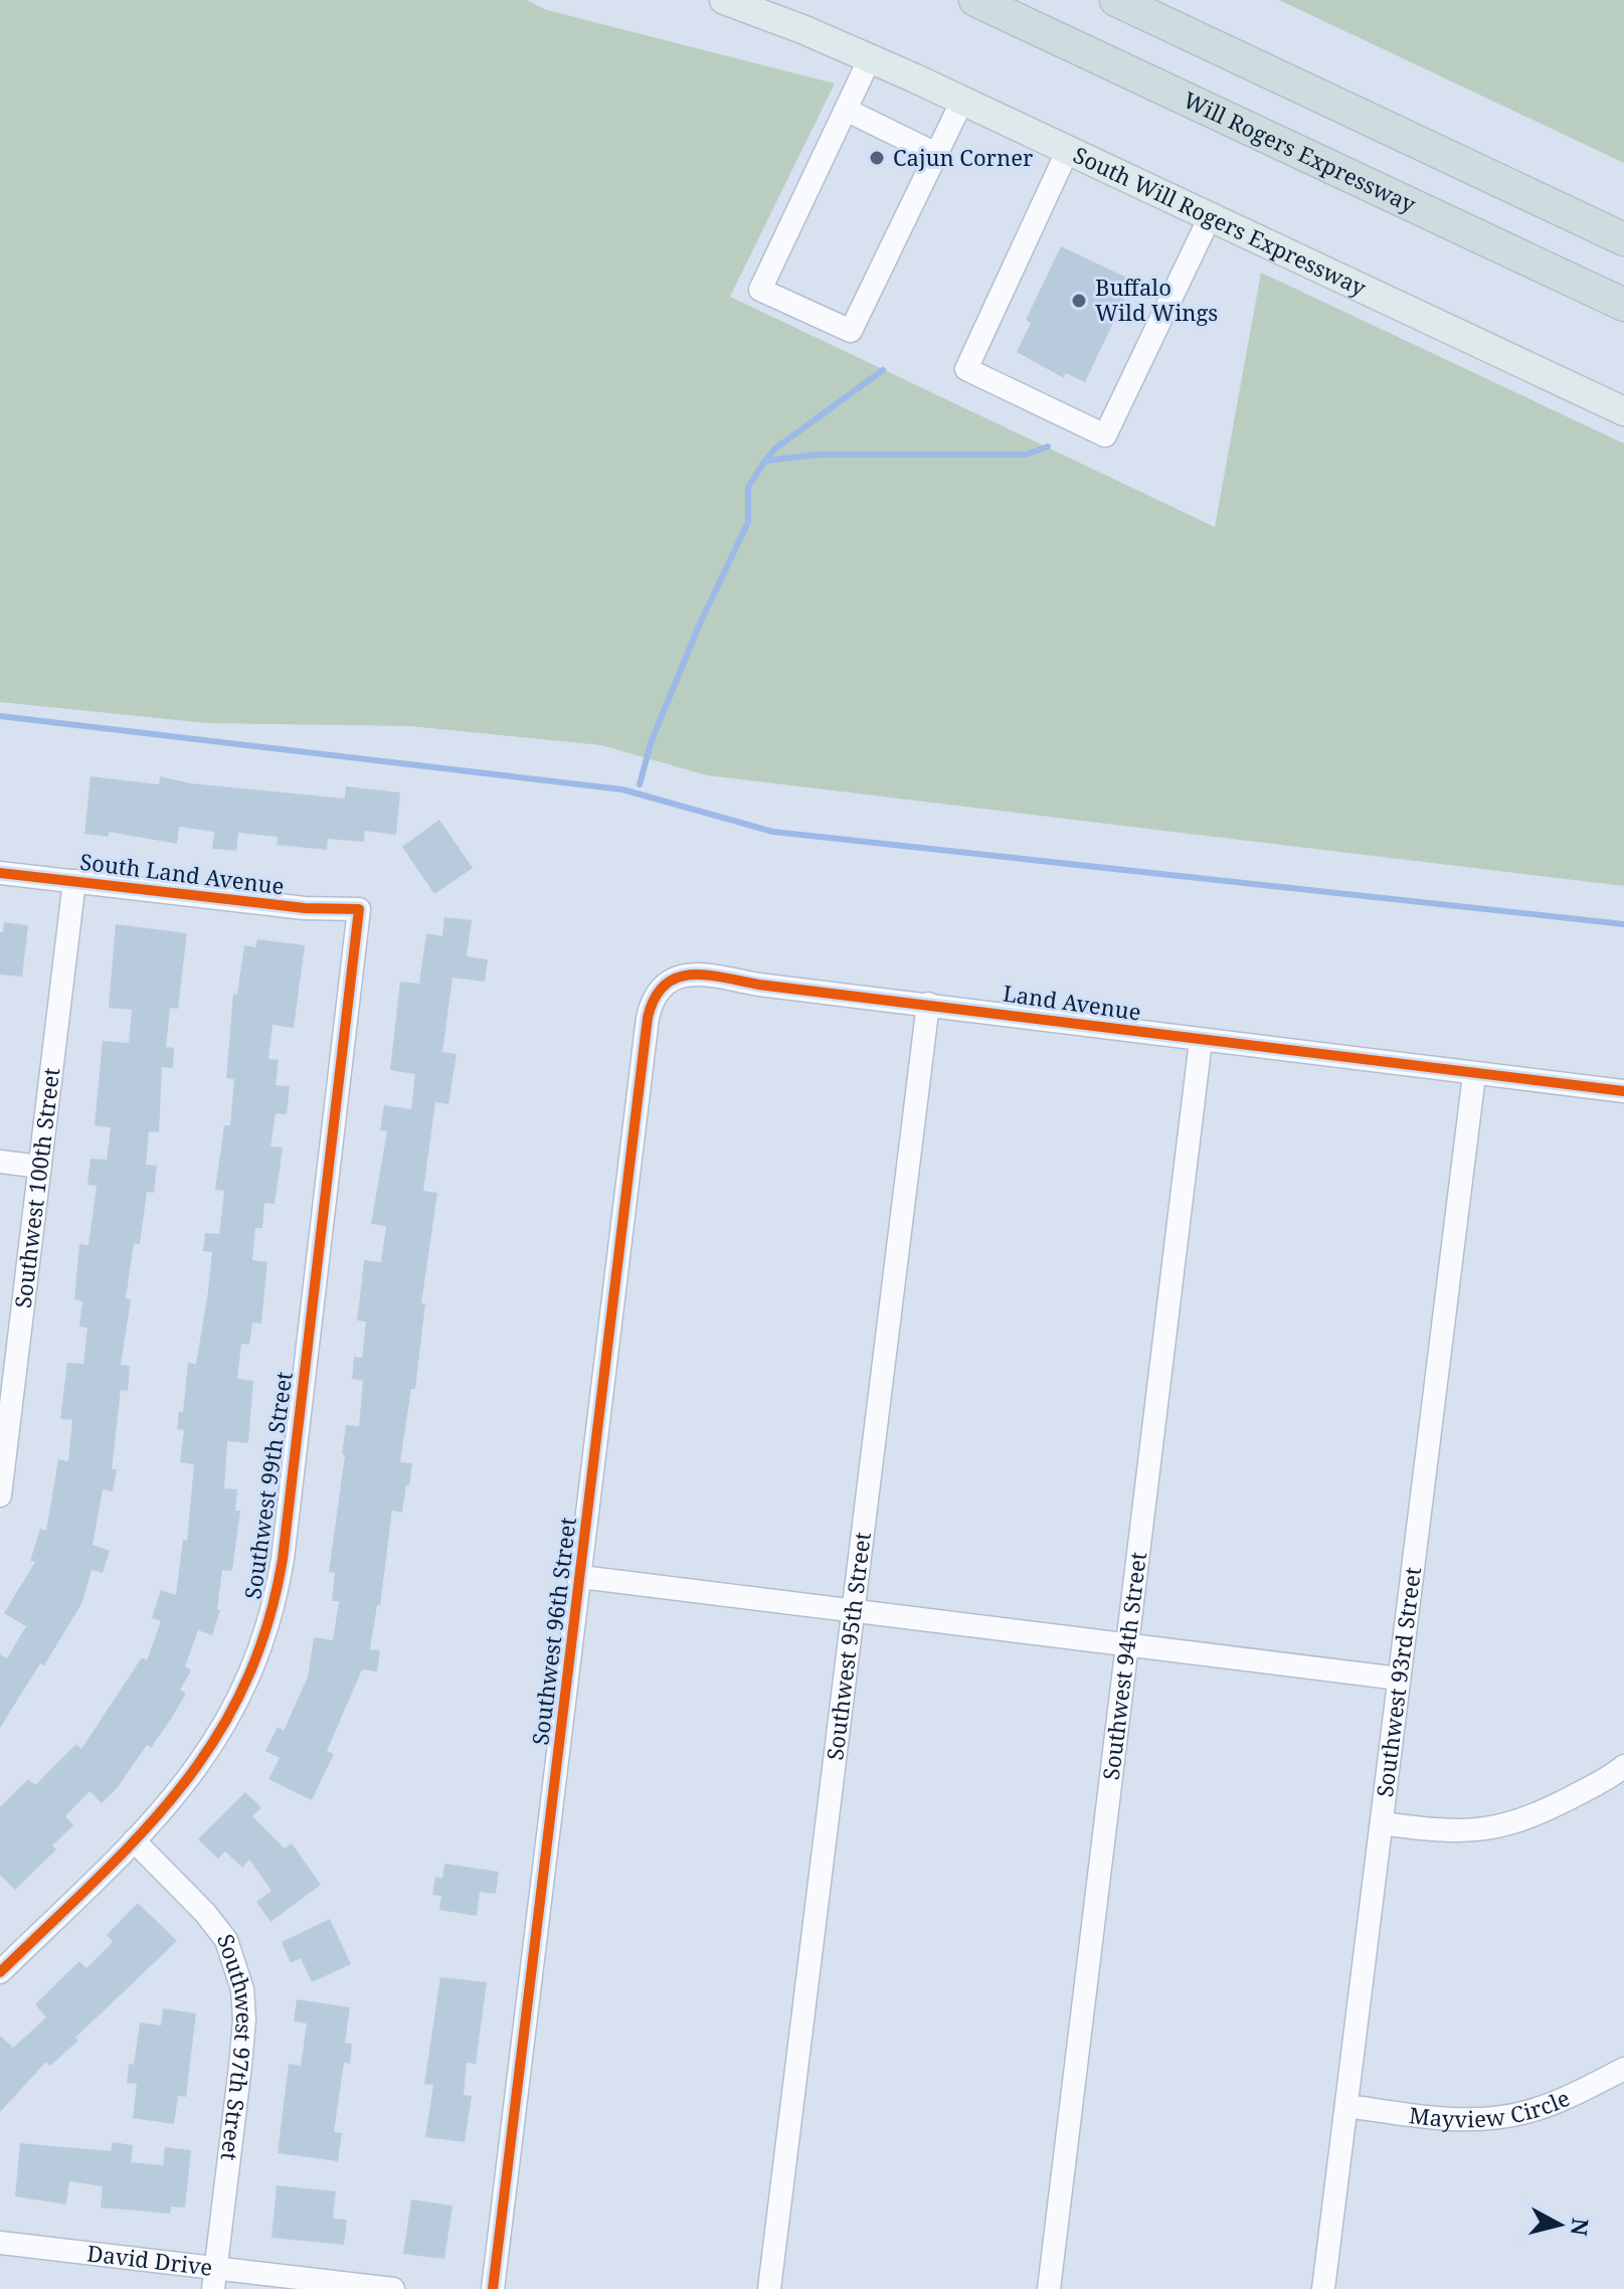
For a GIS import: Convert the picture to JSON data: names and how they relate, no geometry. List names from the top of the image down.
{
  "streets": {
    "highway": ["Will Rogers Expressway"],
    "main road": ["South Will Rogers Expressway"],
    "street": [
      "South Land Avenue",
      "Land Avenue",
      "Southwest 100th Street",
      "Southwest 99th Street",
      "Southwest 96th Street",
      "Southwest 95th Street",
      "Southwest 94th Street",
      "Southwest 93rd Street",
      "Southwest 97th Street",
      "Mayview Circle",
      "David Drive"
    ]
  },
  "crossings": [
    ["South Land Avenue", "Southwest 100th Street"],
    ["South Land Avenue", "Southwest 99th Street"],
    ["Land Avenue", "Southwest 96th Street"],
    ["Land Avenue", "Southwest 95th Street"],
    ["Land Avenue", "Southwest 94th Street"],
    ["Land Avenue", "Southwest 93rd Street"],
    ["Southwest 99th Street", "Southwest 97th Street"],
    ["Southwest 93rd Street", "Mayview Circle"],
    ["Southwest 97th Street", "David Drive"]
  ],
  "places": ["Cajun Corner", "Buffalo Wild Wings"],
  "north": "right"
}
